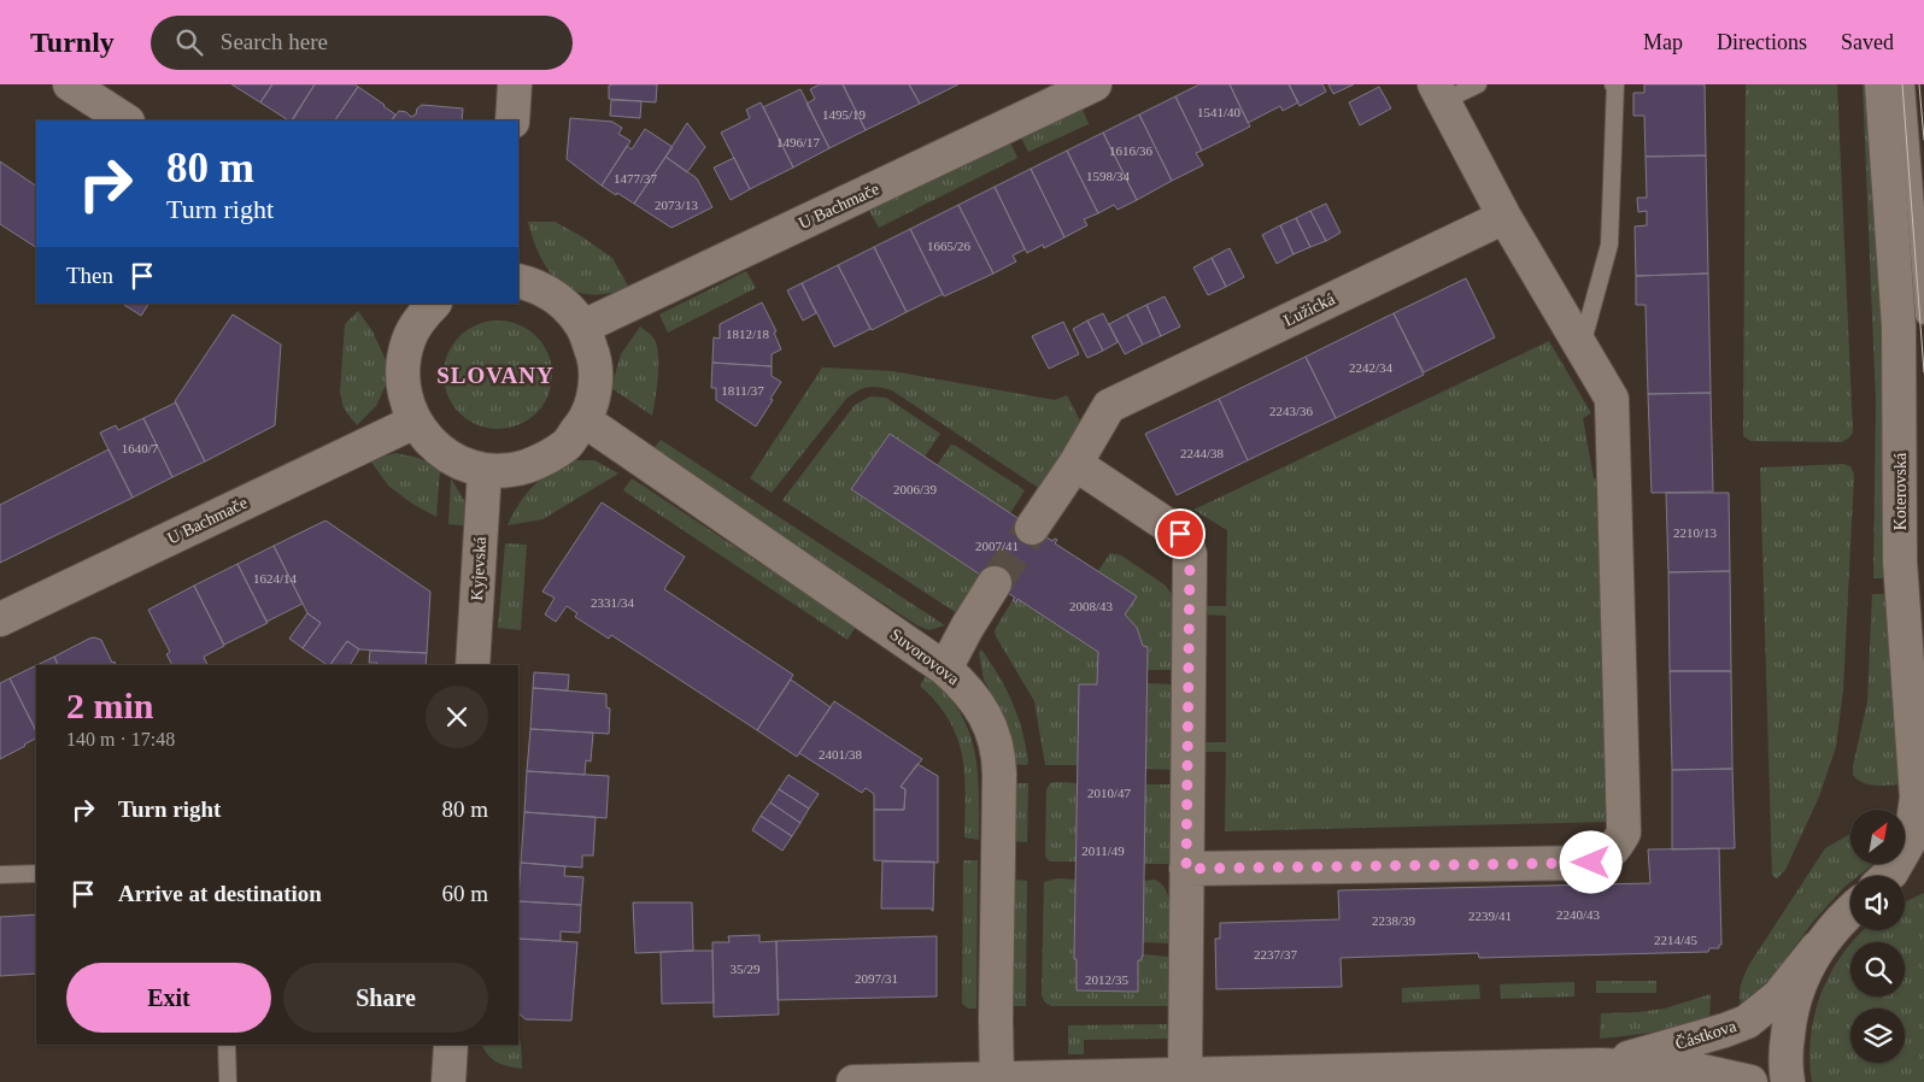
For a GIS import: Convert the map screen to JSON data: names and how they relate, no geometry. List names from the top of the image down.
{
  "streets": {
    "street": [
      "U Bachmače",
      "Lužická",
      "Koterovská",
      "Kyjevská",
      "Suvorovova",
      "Částkova"
    ]
  },
  "crossings": [
    ["Suvorovova", "Částkova"]
  ],
  "districts": ["SLOVANY"],
  "house_numbers": [
    "1541/40",
    "1495/19",
    "1496/17",
    "1616/36",
    "1598/34",
    "1477/37",
    "2073/13",
    "1665/26",
    "1812/18",
    "2242/34",
    "1811/37",
    "2243/36",
    "1640/7",
    "2244/38",
    "2006/39",
    "2210/13",
    "2007/41",
    "1624/14",
    "2331/34",
    "2008/43",
    "2401/38",
    "2010/47",
    "2011/49",
    "2240/43",
    "2239/41",
    "2238/39",
    "2214/45",
    "2237/37",
    "35/29",
    "2097/31",
    "2012/35"
  ],
  "north": "top right",
  "page": {
    "header": "Turnly",
    "search": "Search here",
    "nav": ["Map", "Directions", "Saved"],
    "turn": ["80 m", "Turn right"],
    "then": "Then",
    "heading": ["2 min", "140 m · 17:48"],
    "list": [
      {
        "name": "Turn right",
        "value": "80 m"
      },
      {
        "name": "Arrive at destination",
        "value": "60 m"
      }
    ],
    "buttons": ["Exit", "Share"]
  }
}
